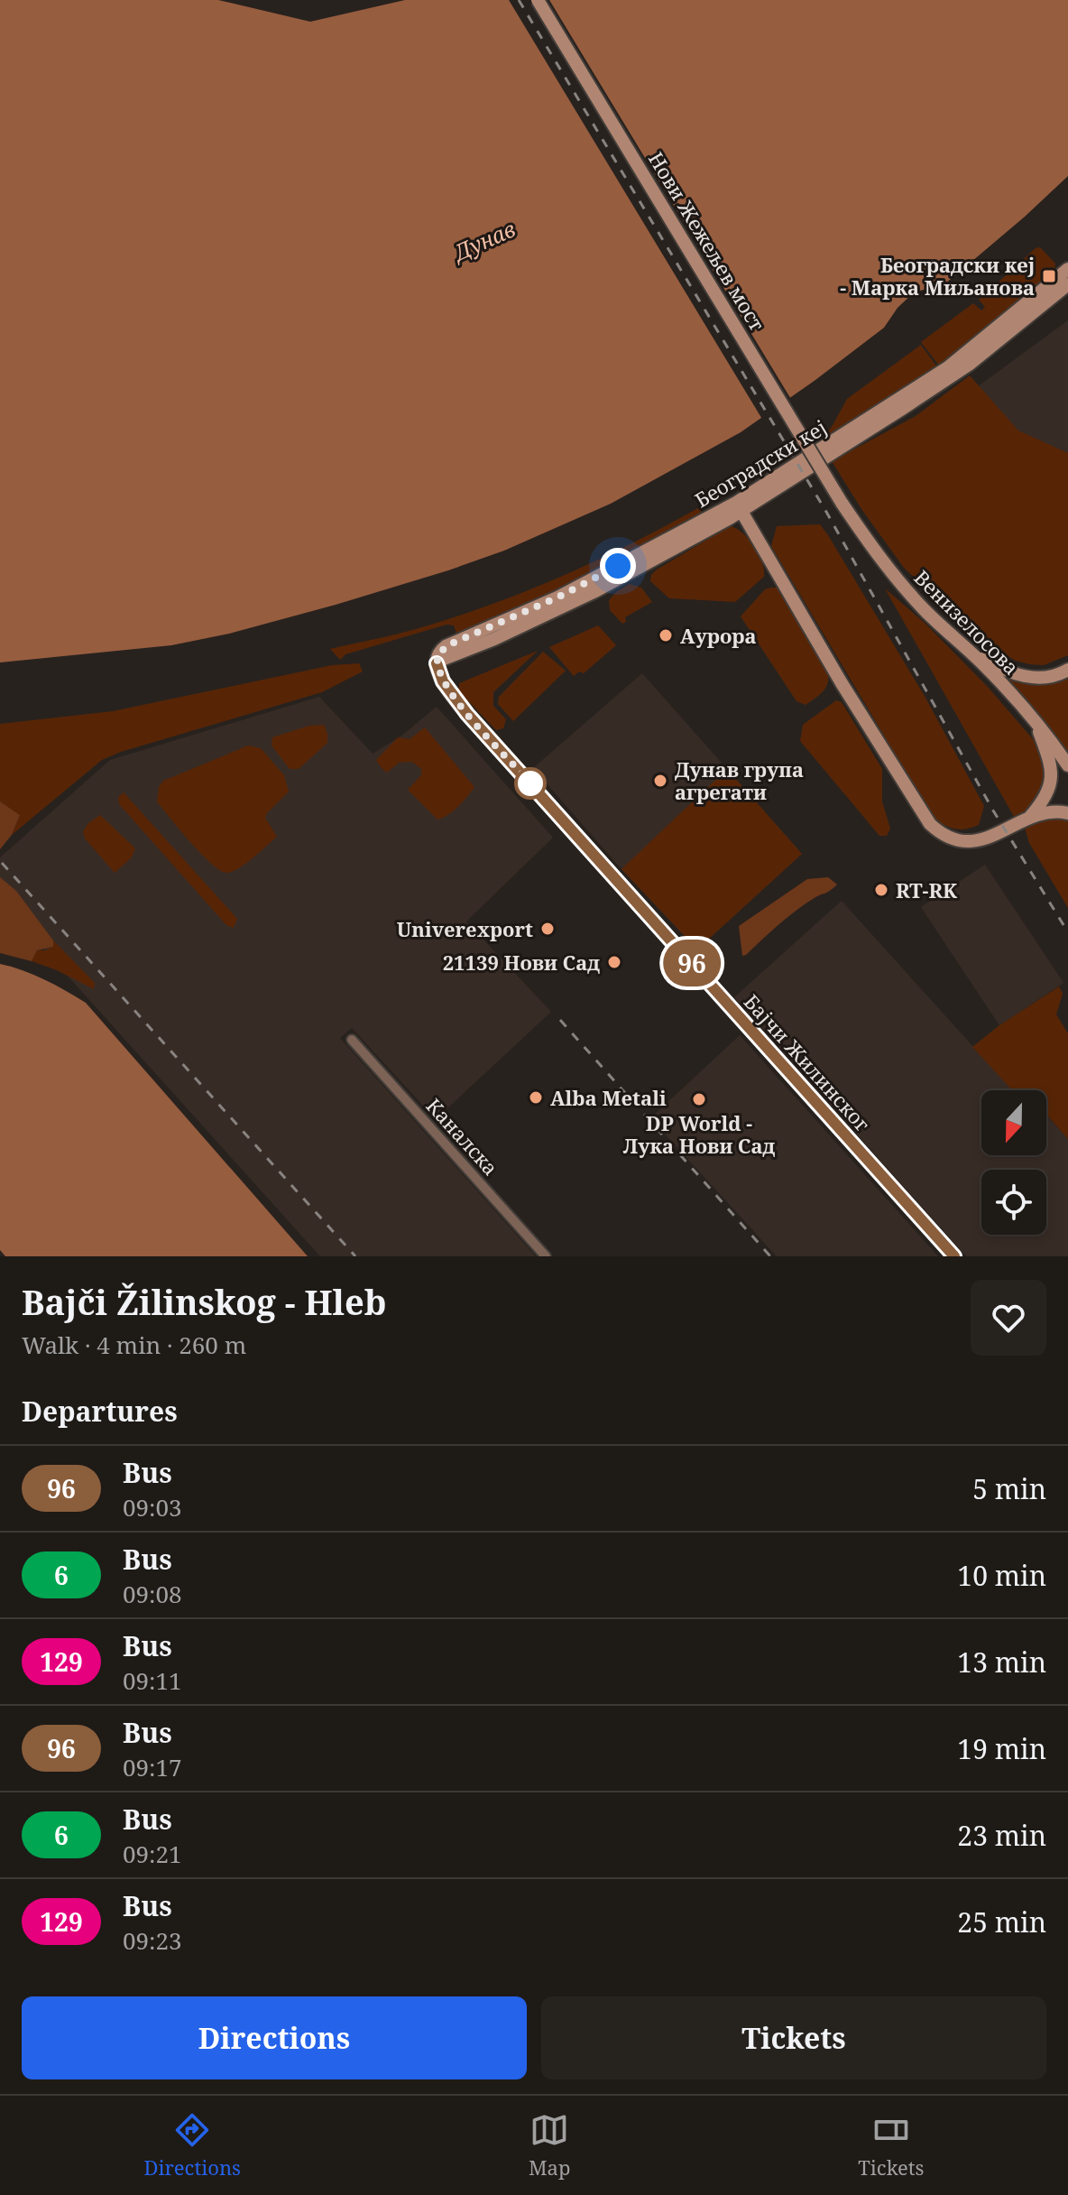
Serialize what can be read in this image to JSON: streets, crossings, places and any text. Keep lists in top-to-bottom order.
{
  "streets": {
    "main road": [
      "Нови Жежељев мост",
      "Београдски кеј",
      "Венизелосова",
      "Бајчи Жилинског"
    ],
    "street": ["Каналска"]
  },
  "crossings": [
    ["Нови Жежељев мост", "Венизелосова"],
    ["Београдски кеј", "Бајчи Жилинског"]
  ],
  "water": ["Дунав"],
  "places": {
    "transit": ["Београдски кеј - Марка Миљанова"],
    "other": [
      "Аурора",
      "Дунав група агрегати",
      "RT-RK",
      "Univerexport",
      "21139 Нови Сад",
      "Alba Metali",
      "DP World - Лука Нови Сад"
    ]
  },
  "lines": ["bus line 96"],
  "north": "bottom",
  "page": {
    "on_map": "96",
    "heading": [
      ["Bajči Žilinskog - Hleb", "Walk · 4 min · 260 m"],
      "Departures"
    ],
    "list": [
      {
        "mark": "96",
        "name": "Bus",
        "note": "09:03",
        "value": "5 min"
      },
      {
        "mark": "6",
        "name": "Bus",
        "note": "09:08",
        "value": "10 min"
      },
      {
        "mark": "129",
        "name": "Bus",
        "note": "09:11",
        "value": "13 min"
      },
      {
        "mark": "96",
        "name": "Bus",
        "note": "09:17",
        "value": "19 min"
      },
      {
        "mark": "6",
        "name": "Bus",
        "note": "09:21",
        "value": "23 min"
      },
      {
        "mark": "129",
        "name": "Bus",
        "note": "09:23",
        "value": "25 min"
      }
    ],
    "buttons": ["Directions", "Tickets"],
    "tabs": ["Directions", "Map", "Tickets"]
  }
}
